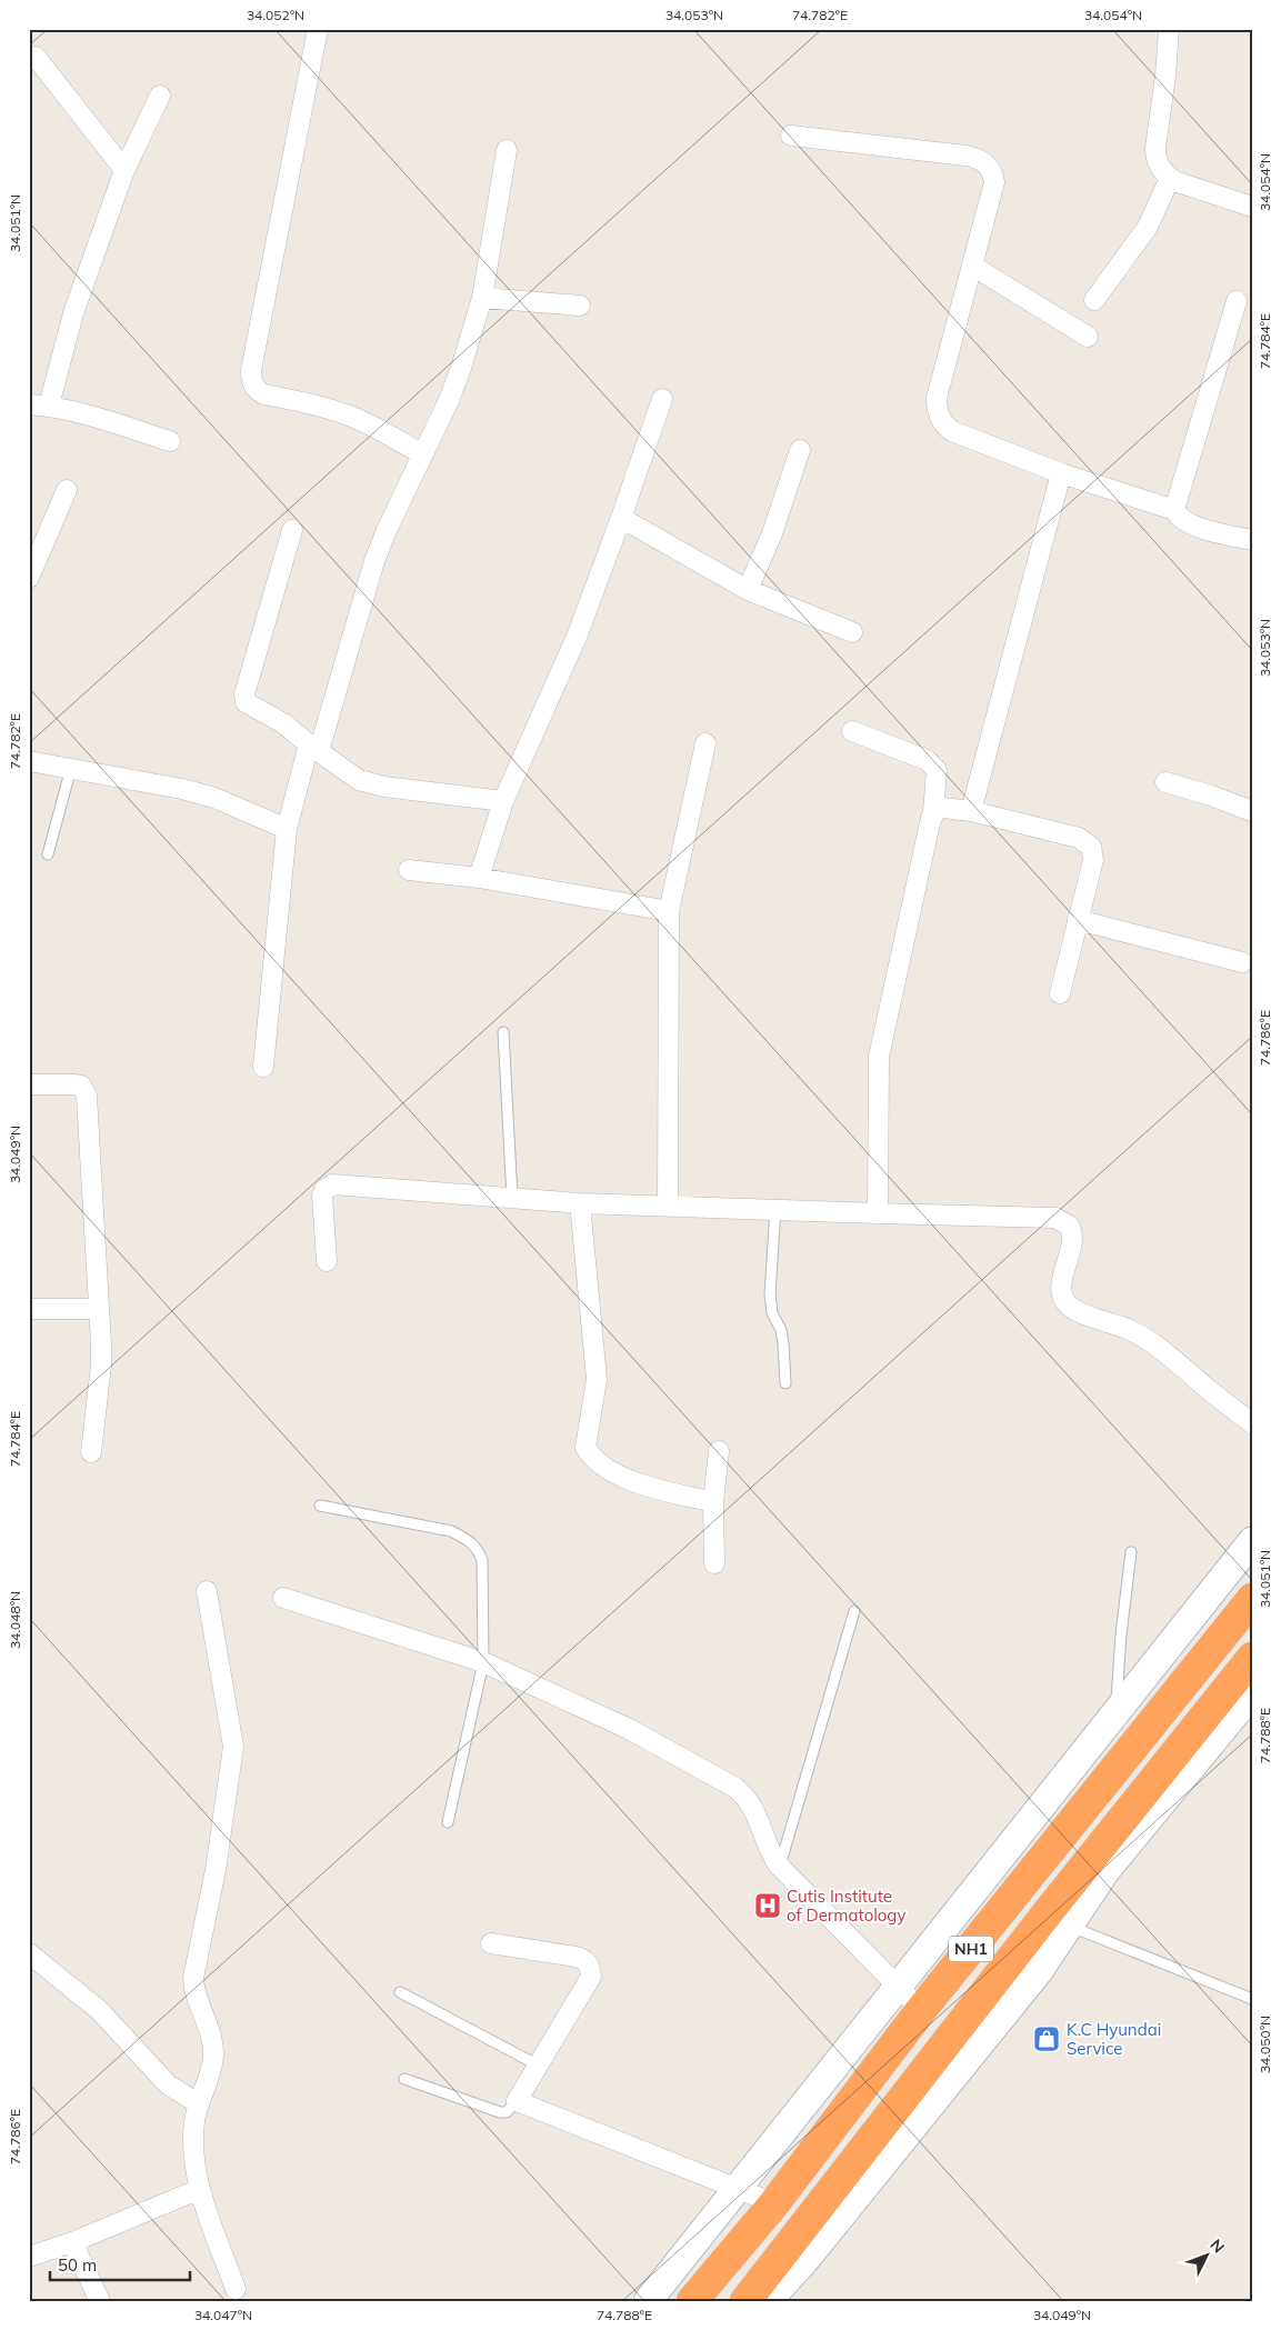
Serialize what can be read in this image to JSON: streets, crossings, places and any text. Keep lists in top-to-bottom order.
{
  "streets": {
    "highway": ["NH1"]
  },
  "places": {
    "hospital": ["Cutis Institute of Dermatology"],
    "shop": ["K.C Hyundai Service"]
  },
  "scale_bar": "50 m",
  "north": "top right",
  "coordinates": [
    "34.052°N",
    "34.053°N",
    "74.782°E",
    "34.054°N",
    "34.051°N",
    "74.784°E",
    "74.786°E",
    "34.049°N",
    "34.048°N",
    "74.788°E",
    "34.050°N",
    "34.047°N"
  ]
}
